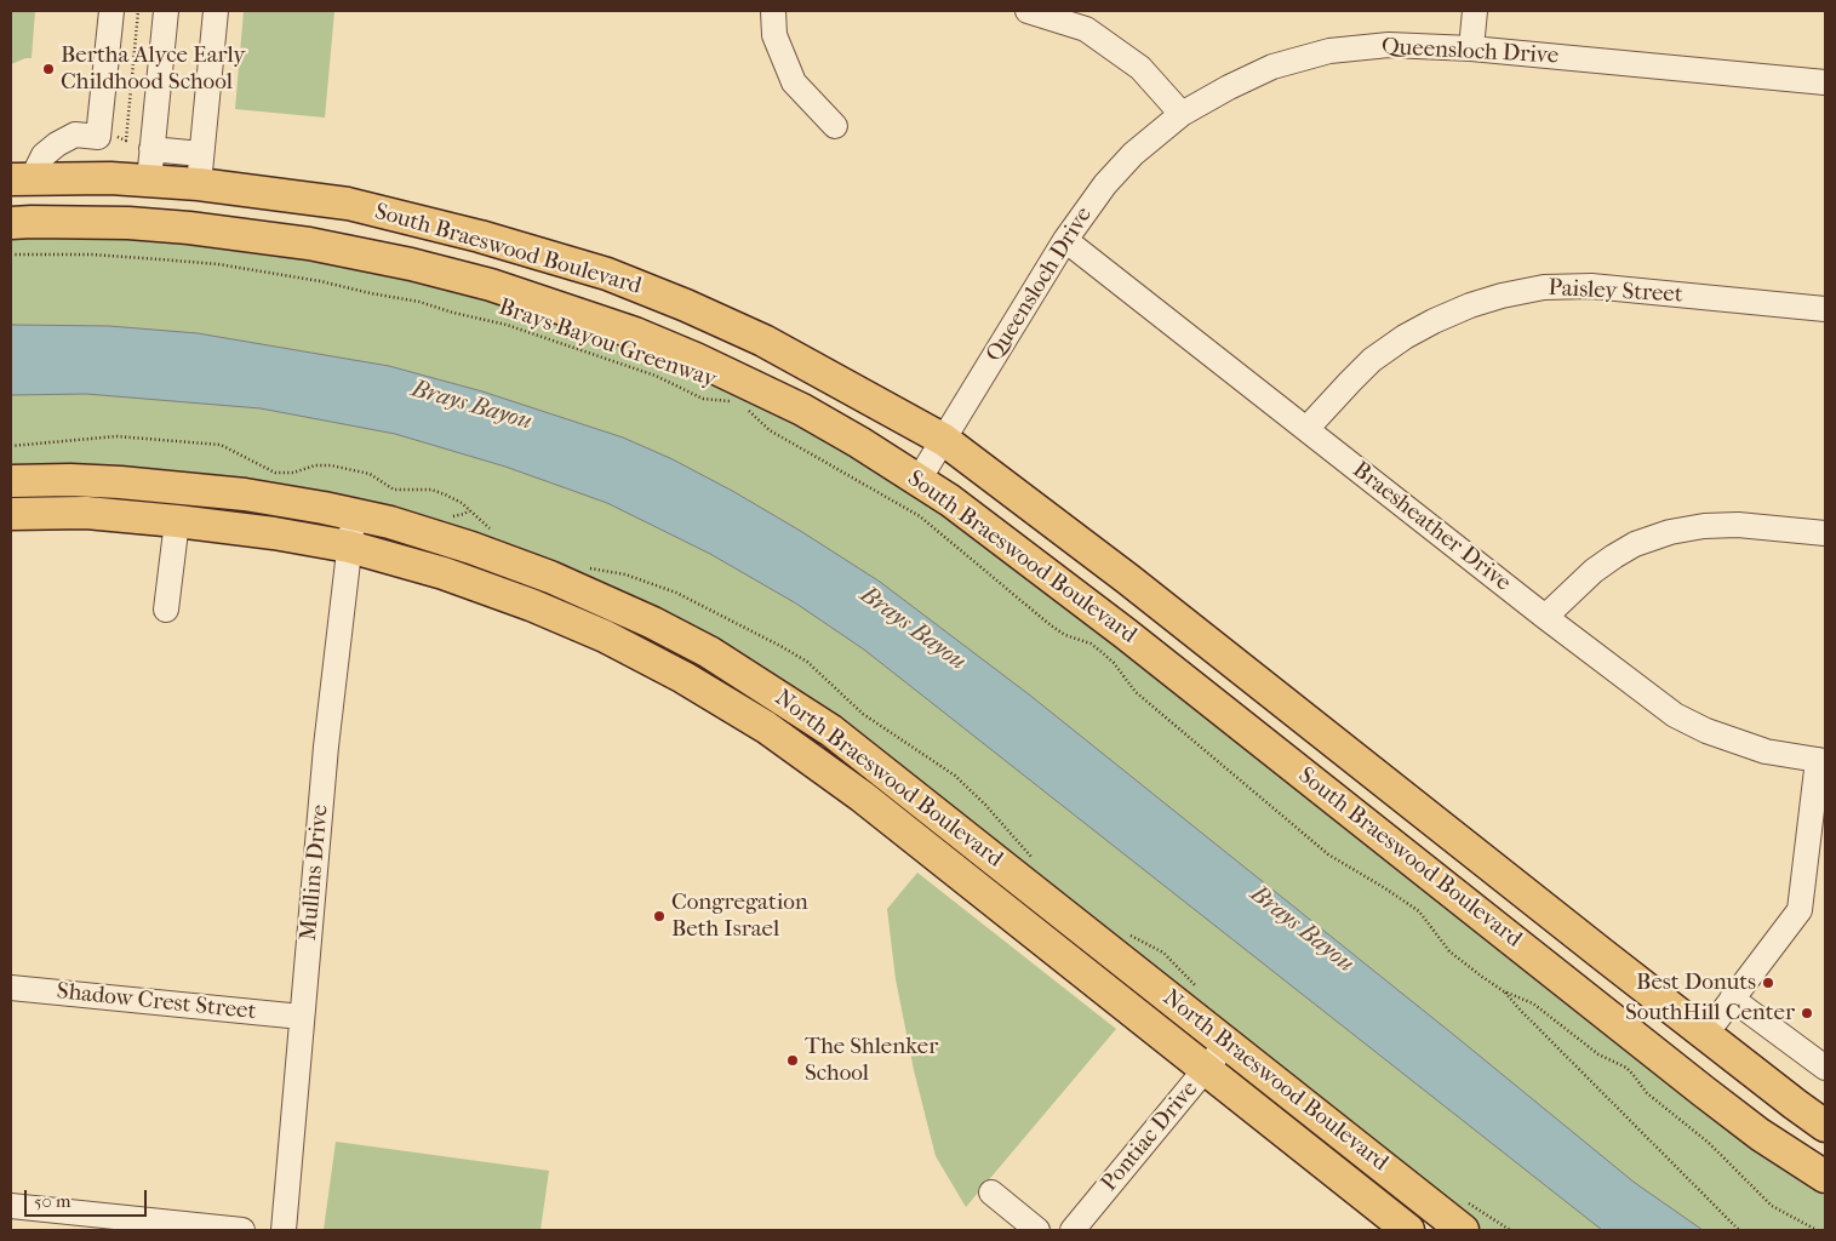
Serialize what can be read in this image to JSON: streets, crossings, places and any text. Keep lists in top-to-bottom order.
{
  "streets": {
    "main road": ["South Braeswood Boulevard", "North Braeswood Boulevard"],
    "street": [
      "Queensloch Drive",
      "Paisley Street",
      "Braesheather Drive",
      "Mullins Drive",
      "Shadow Crest Street",
      "Pontiac Drive"
    ],
    "path": ["Brays Bayou Greenway"]
  },
  "crossings": [
    ["Queensloch Drive", "South Braeswood Boulevard"],
    ["Queensloch Drive", "Braesheather Drive"],
    ["Paisley Street", "Braesheather Drive"],
    ["North Braeswood Boulevard", "Mullins Drive"],
    ["North Braeswood Boulevard", "Pontiac Drive"],
    ["Mullins Drive", "Shadow Crest Street"]
  ],
  "water": ["Brays Bayou"],
  "places": [
    "Bertha Alyce Early Childhood School",
    "Congregation Beth Israel",
    "Best Donuts",
    "SouthHill Center",
    "The Shlenker School"
  ],
  "scale_bar": "50 m"
}
